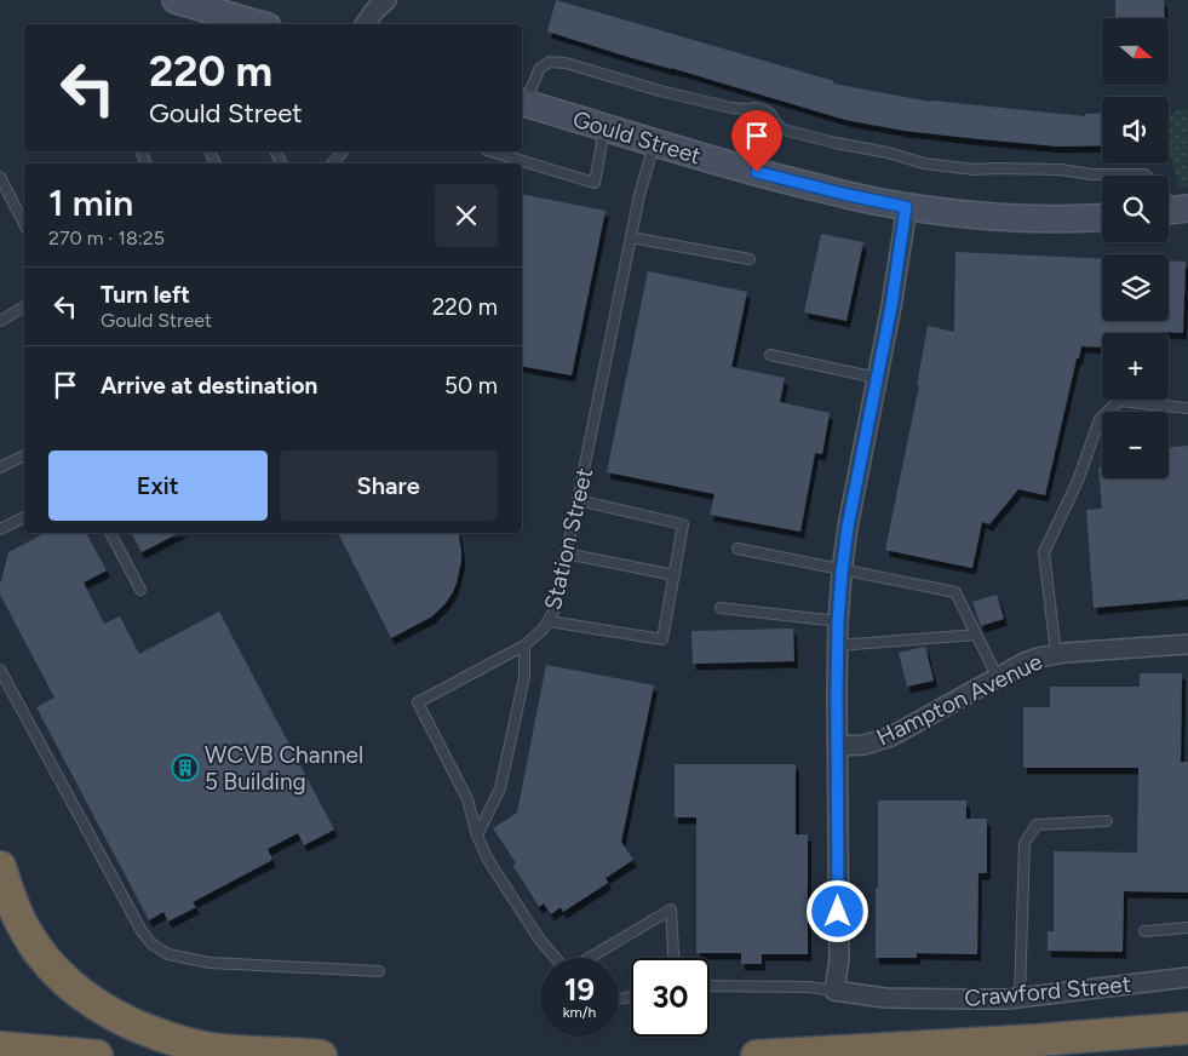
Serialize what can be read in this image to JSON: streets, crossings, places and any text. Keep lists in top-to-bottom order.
{
  "streets": {
    "main road": ["Gould Street"],
    "street": ["Hampton Avenue", "Crawford Street"],
    "lane": ["Station Street"]
  },
  "crossings": [
    ["Gould Street", "Station Street"]
  ],
  "places": {
    "building": ["WCVB Channel 5 Building"]
  },
  "north": "right",
  "page": {
    "map_buttons": ["+", "−"],
    "turn": ["220 m", "Gould Street"],
    "heading": ["1 min", "270 m · 18:25"],
    "list": [
      {
        "name": "Turn left",
        "note": "Gould Street",
        "value": "220 m"
      },
      {
        "name": "Arrive at destination",
        "value": "50 m"
      }
    ],
    "buttons": ["Exit", "Share"],
    "speed": "19 km/h",
    "limit": "30"
  }
}
